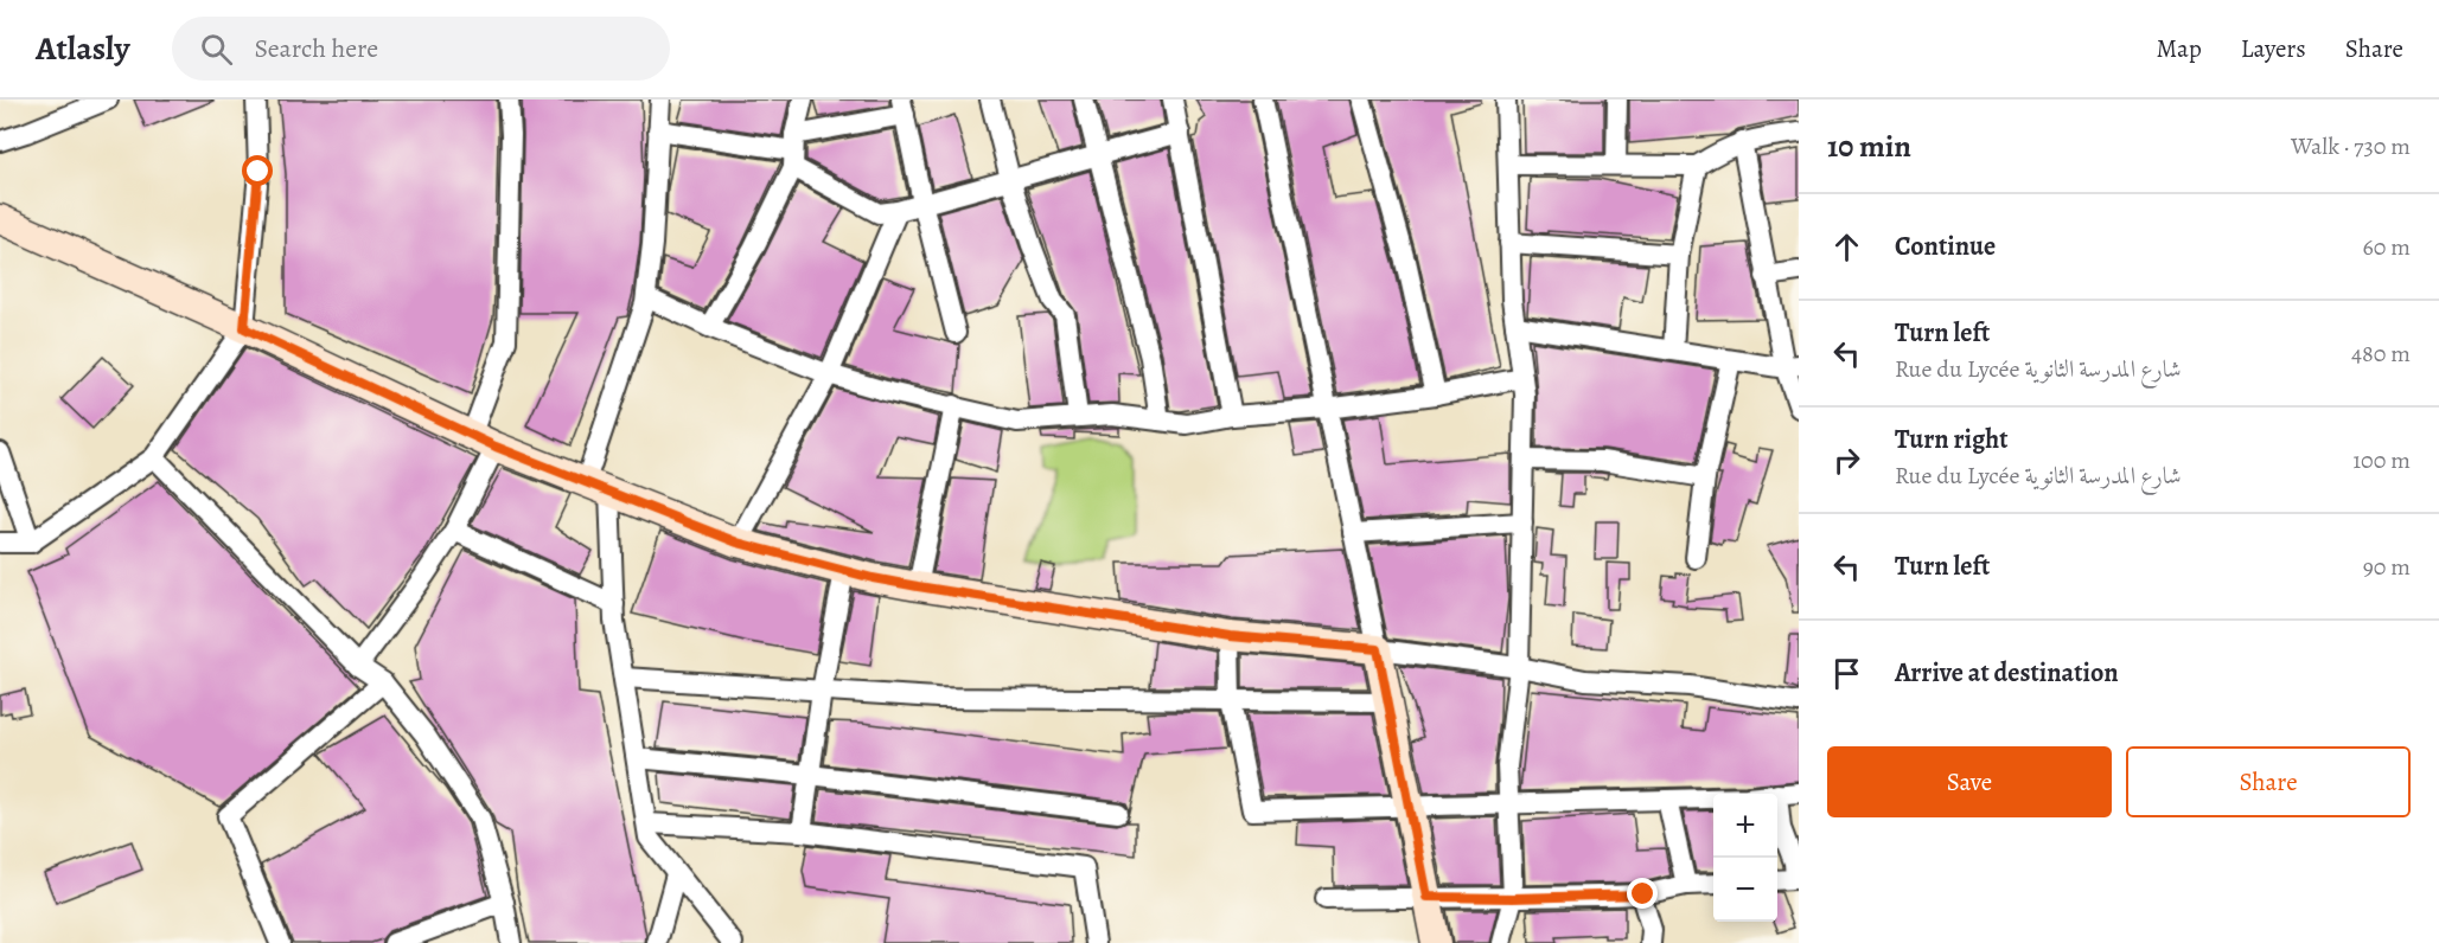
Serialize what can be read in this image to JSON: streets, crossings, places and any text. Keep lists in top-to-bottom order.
{
  "page": {
    "header": "Atlasly",
    "search": "Search here",
    "nav": ["Map", "Layers", "Share"],
    "heading": ["10 min", "Walk · 730 m"],
    "list": [
      ["Continue", "60 m"],
      ["Turn left", "Rue du Lycée شارع المدرسة الثانوية", "480 m"],
      ["Turn right", "Rue du Lycée شارع المدرسة الثانوية", "100 m"],
      ["Turn left", "90 m"],
      "Arrive at destination"
    ],
    "buttons": ["Save", "Share"],
    "map_buttons": ["+", "−"]
  }
}
